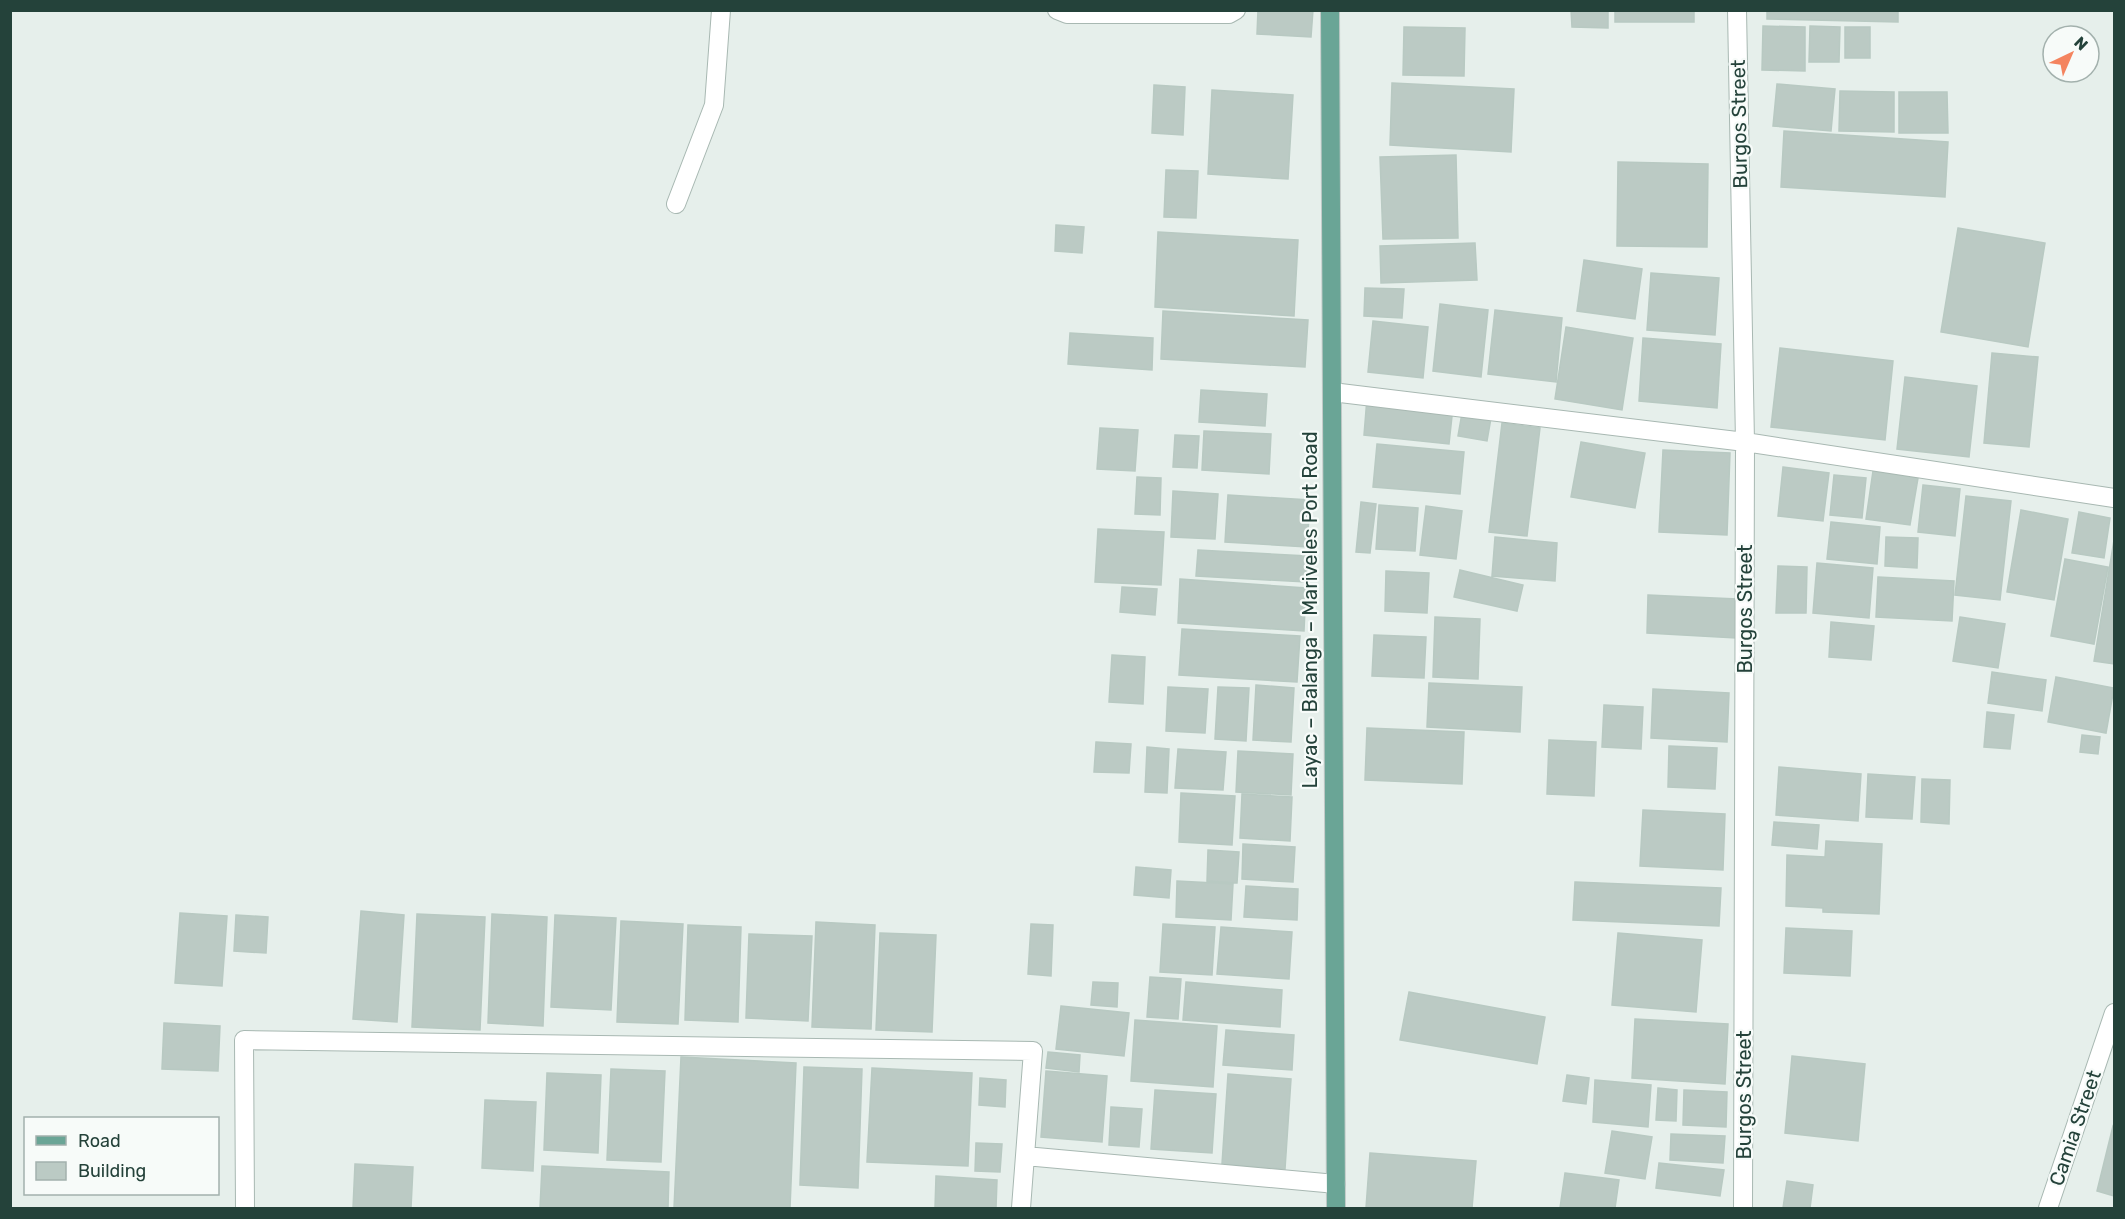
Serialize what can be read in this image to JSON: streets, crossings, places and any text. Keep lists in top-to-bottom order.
{
  "streets": {
    "main road": ["Layac – Balanga – Mariveles Port Road"],
    "street": ["Burgos Street", "Camia Street"]
  },
  "legend": ["Road", "Building"],
  "north": "top right"
}
